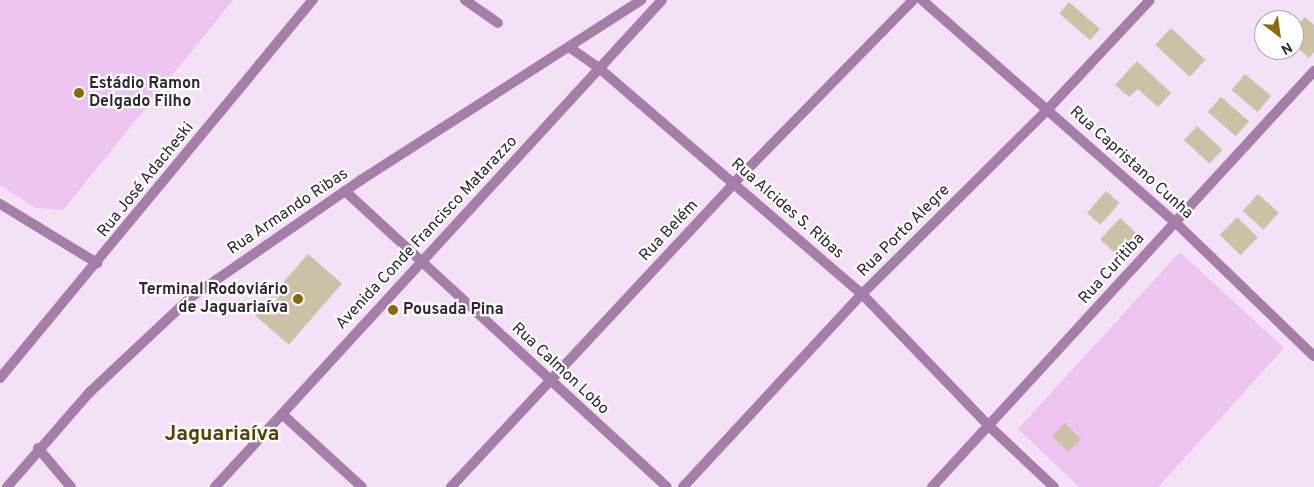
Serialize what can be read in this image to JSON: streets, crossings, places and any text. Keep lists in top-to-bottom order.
{
  "streets": {
    "street": [
      "Rua Capristano Cunha",
      "Rua José Adacheski",
      "Rua Alcides S. Ribas",
      "Rua Armando Ribas",
      "Rua Belém",
      "Rua Porto Alegre",
      "Avenida Conde Francisco Matarazzo",
      "Rua Curitiba",
      "Rua Calmon Lobo"
    ]
  },
  "crossings": [
    ["Rua Capristano Cunha", "Rua Porto Alegre"],
    ["Rua Capristano Cunha", "Rua Curitiba"],
    ["Rua Alcides S. Ribas", "Rua Armando Ribas"],
    ["Rua Alcides S. Ribas", "Rua Belém"],
    ["Rua Alcides S. Ribas", "Rua Porto Alegre"],
    ["Rua Alcides S. Ribas", "Avenida Conde Francisco Matarazzo"],
    ["Rua Alcides S. Ribas", "Rua Curitiba"],
    ["Rua Armando Ribas", "Rua Calmon Lobo"],
    ["Rua Belém", "Rua Calmon Lobo"],
    ["Avenida Conde Francisco Matarazzo", "Rua Calmon Lobo"]
  ],
  "districts": ["Jaguariaíva"],
  "places": ["Estádio Ramon Delgado Filho", "Terminal Rodoviário de Jaguariaíva", "Pousada Pina"],
  "north": "bottom right"
}
